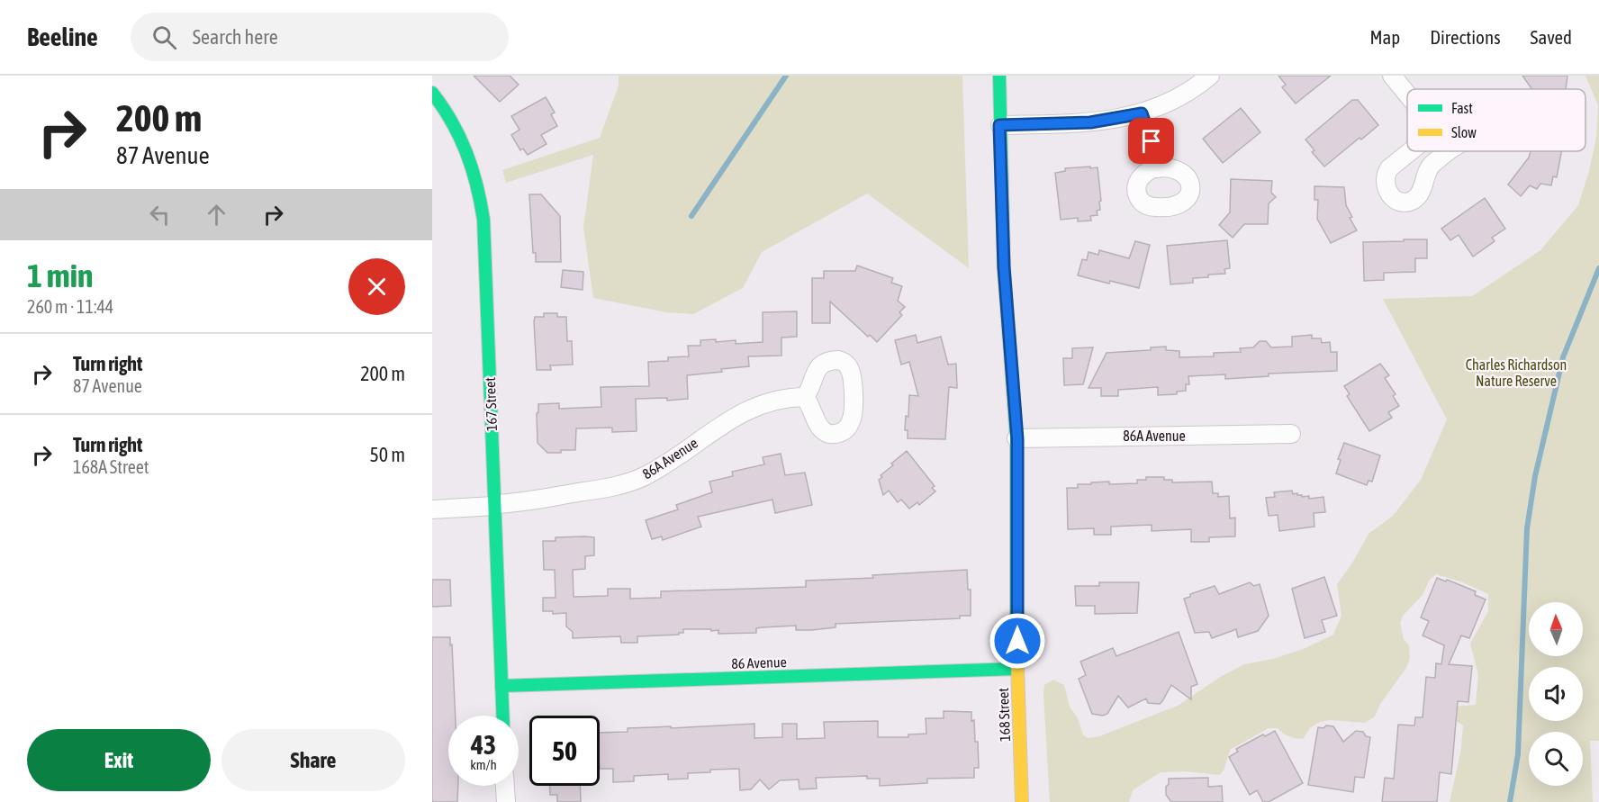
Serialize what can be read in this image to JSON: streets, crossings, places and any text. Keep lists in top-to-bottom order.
{
  "streets": {
    "street": [
      "167 Street",
      "86A Avenue",
      "86 Avenue",
      "168 Street"
    ]
  },
  "crossings": [
    ["167 Street", "86A Avenue"],
    ["167 Street", "86 Avenue"],
    ["86A Avenue", "168 Street"],
    ["86 Avenue", "168 Street"]
  ],
  "parks": ["Charles Richardson Nature Reserve"],
  "legend": ["Fast", "Slow"],
  "north": "top",
  "page": {
    "header": "Beeline",
    "search": "Search here",
    "nav": ["Map", "Directions", "Saved"],
    "turn": ["200 m", "87 Avenue"],
    "heading": ["1 min", "260 m · 11:44"],
    "list": [
      {
        "name": "Turn right",
        "note": "87 Avenue",
        "value": "200 m"
      },
      {
        "name": "Turn right",
        "note": "168A Street",
        "value": "50 m"
      }
    ],
    "speed": "43 km/h",
    "limit": "50",
    "buttons": ["Exit", "Share"]
  }
}
